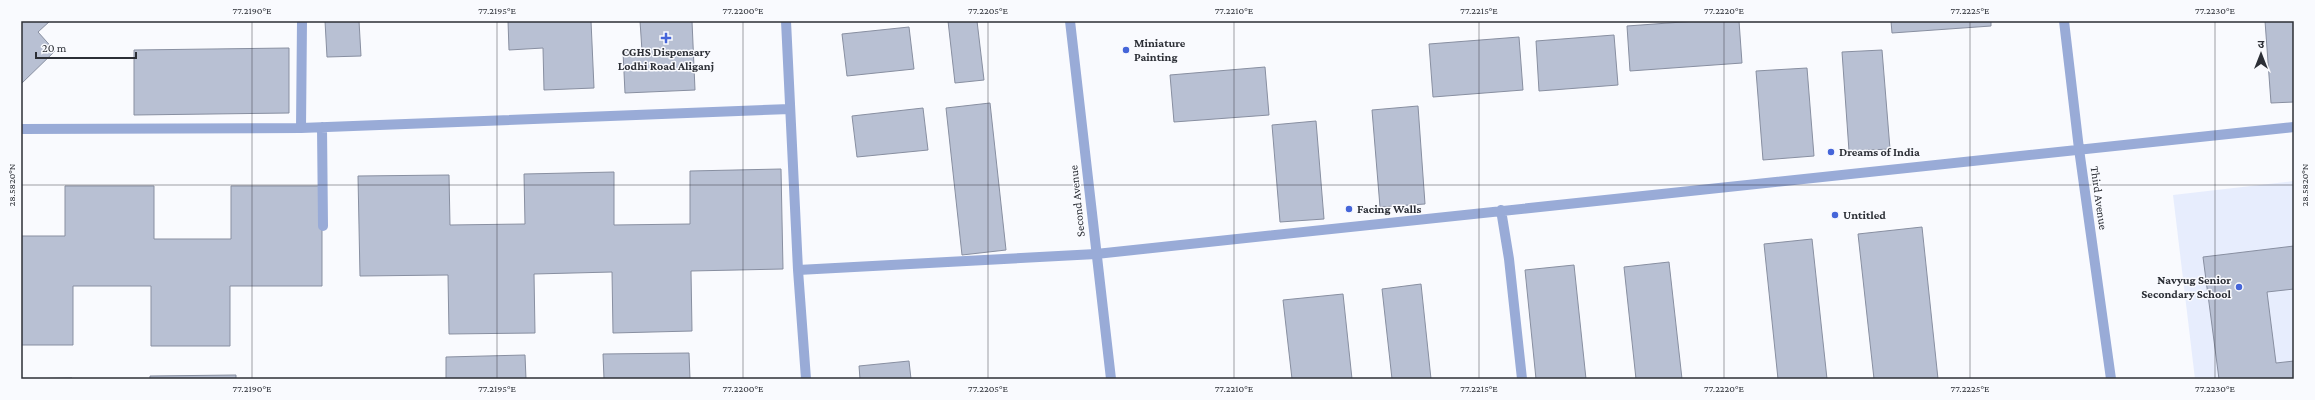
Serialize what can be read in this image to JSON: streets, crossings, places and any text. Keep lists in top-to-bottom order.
{
  "streets": {
    "street": ["Third Avenue", "Second Avenue"]
  },
  "places": {
    "health": ["CGHS Dispensary Lodhi Road Aliganj"],
    "other": [
      "Miniature Painting",
      "Dreams of India",
      "Facing Walls",
      "Untitled",
      "Navyug Senior Secondary School"
    ]
  },
  "scale_bar": "20 m",
  "north": "top",
  "coordinates": [
    "77.2190°E",
    "77.2195°E",
    "77.2200°E",
    "77.2205°E",
    "77.2210°E",
    "77.2215°E",
    "77.2220°E",
    "77.2225°E",
    "77.2230°E",
    "28.5820°N"
  ]
}
